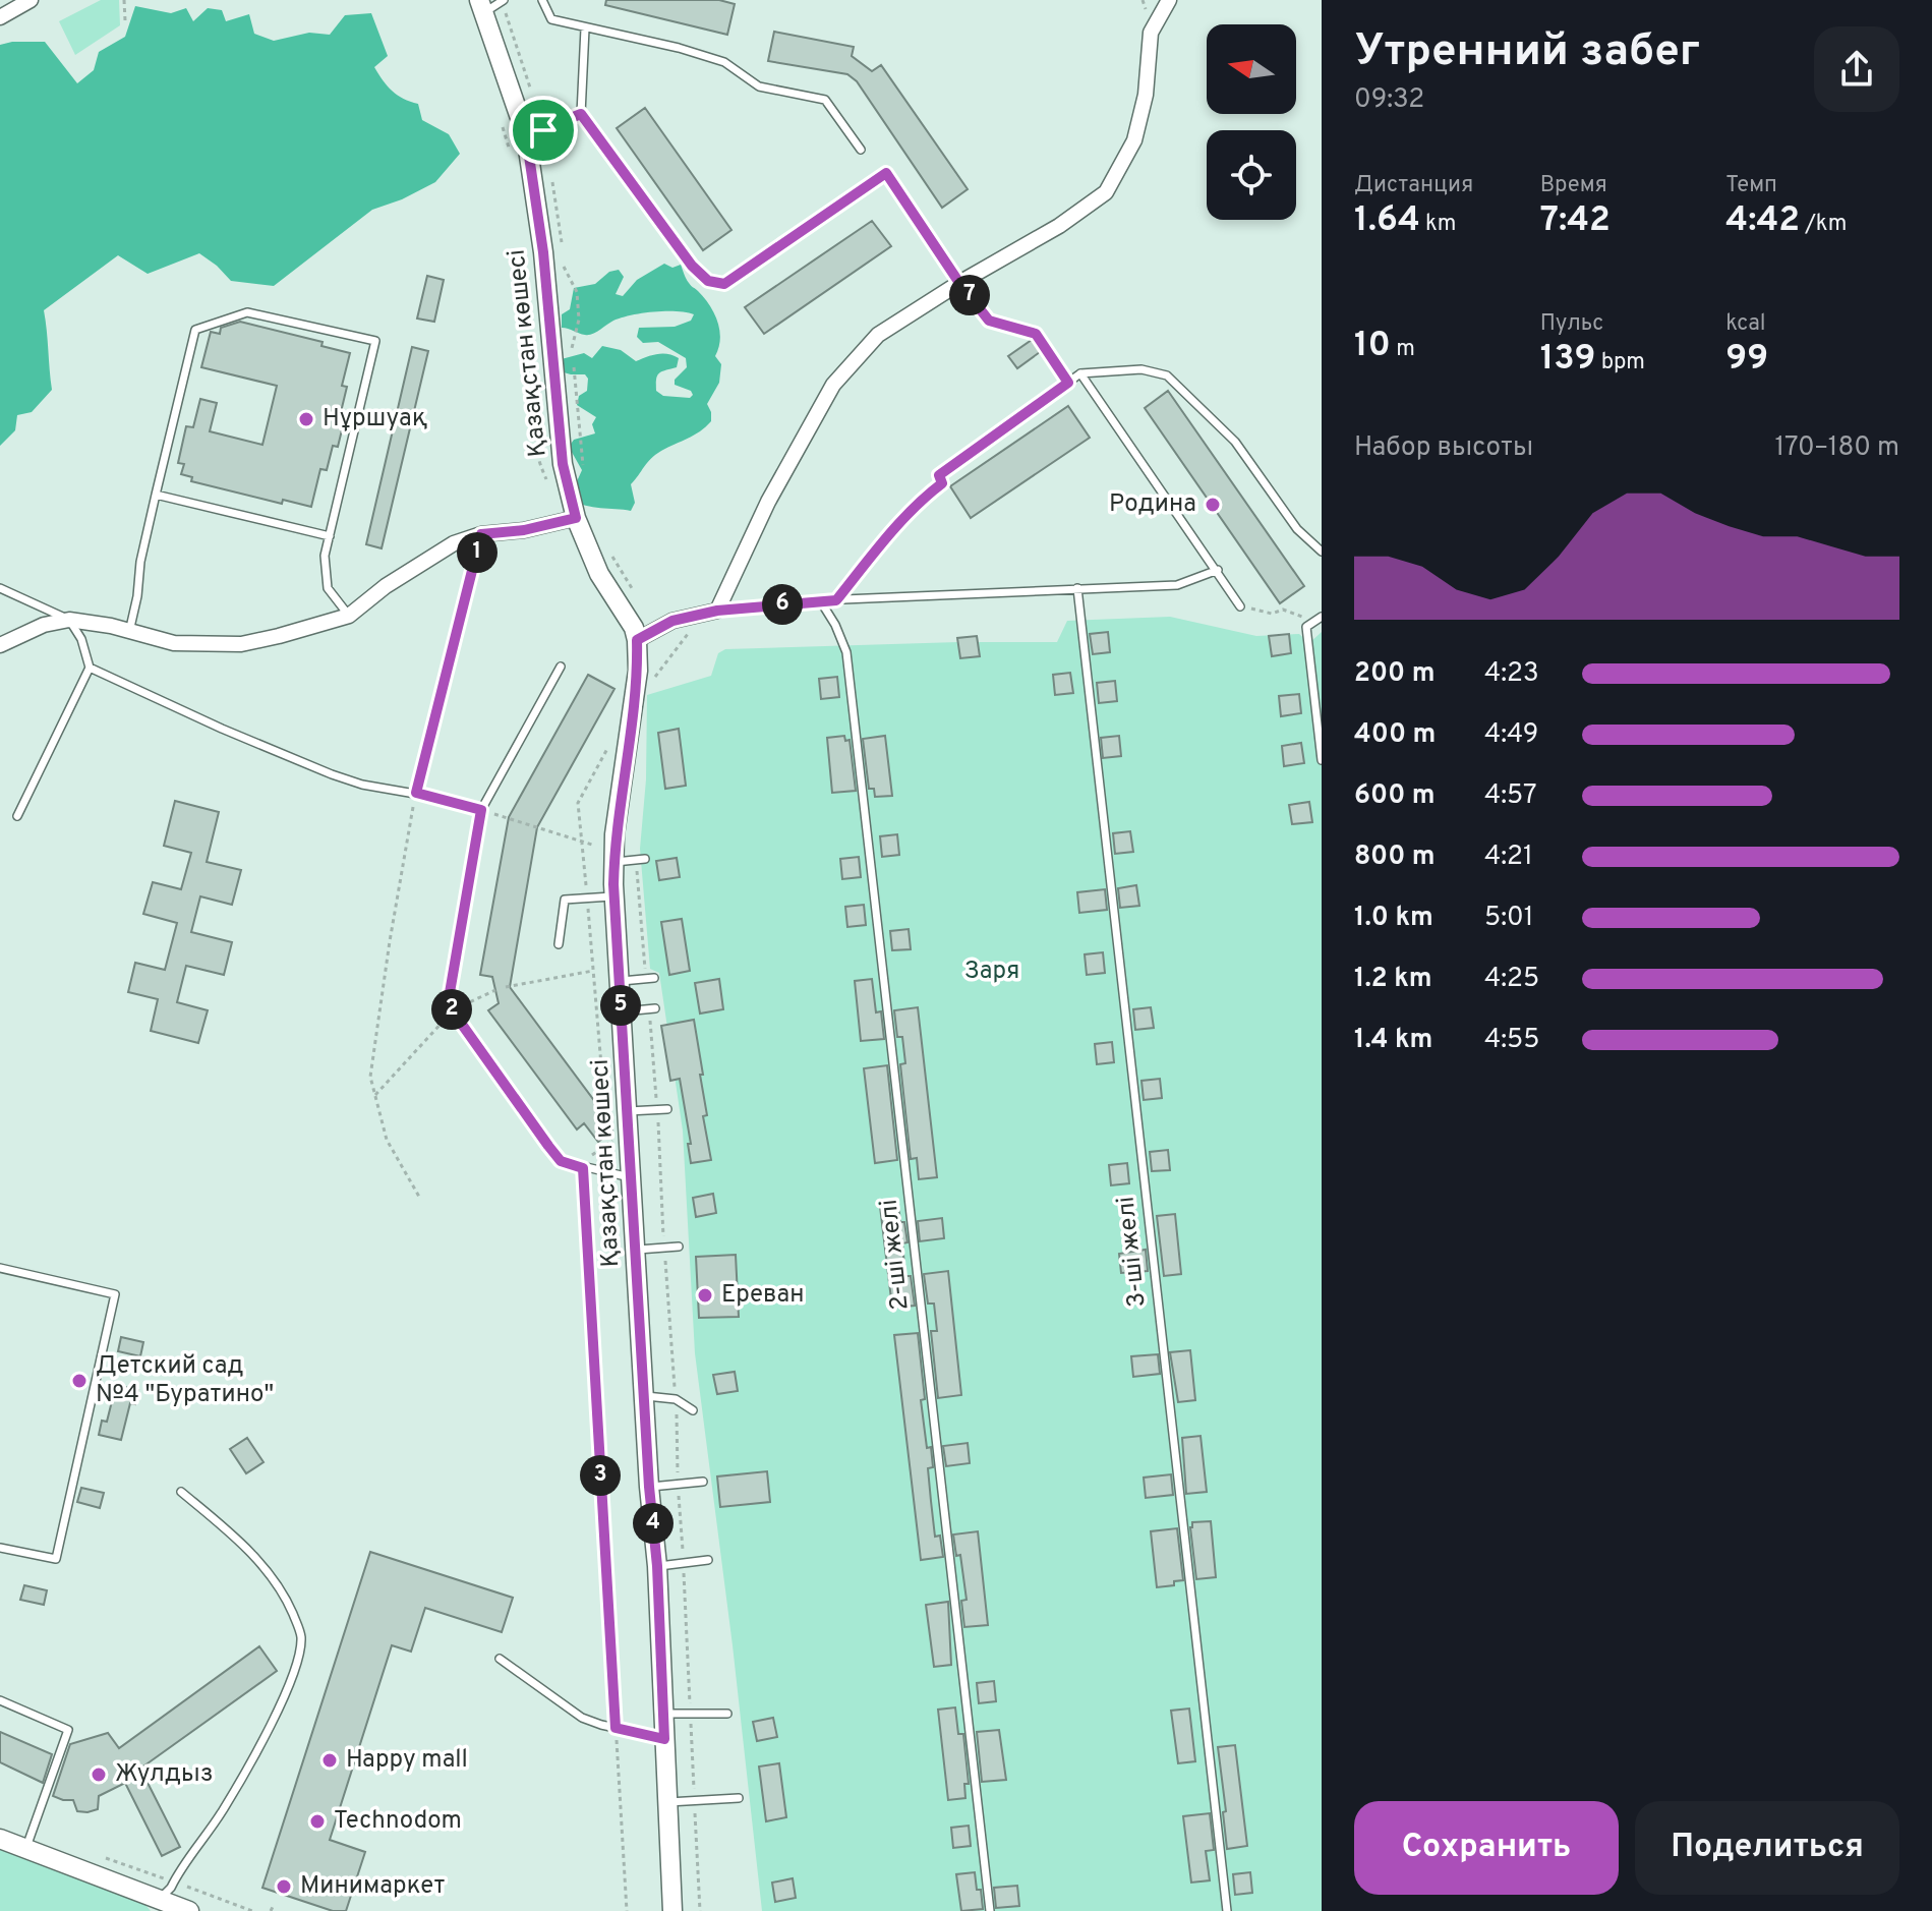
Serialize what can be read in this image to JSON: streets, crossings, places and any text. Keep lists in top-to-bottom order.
{
  "streets": {
    "street": ["Қазақстан көшесі"],
    "lane": ["3-ші желі", "2-ші желі"]
  },
  "parks": ["Заря"],
  "places": [
    "Нұршуақ",
    "Родина",
    "Ереван",
    "Детский сад №4 \"Буратино\"",
    "Happy mall",
    "Жулдыз",
    "Technodom",
    "Минимаркет"
  ],
  "north": "left",
  "page": {
    "heading": ["Утренний забег", "09:32"],
    "stats": [
      ["Дистанция", "1.64 km"],
      ["Время", "7:42"],
      ["Темп", "4:42 /km"],
      ["10 m"],
      ["Пульс", "139 bpm"],
      ["kcal", "99"]
    ],
    "pins": [
      "7",
      "1",
      "6",
      "5",
      "2",
      "3",
      "4"
    ],
    "chart": ["Набор высоты", "170–180 m"],
    "list": [
      {
        "name": "200 m",
        "note": "4:23"
      },
      {
        "name": "400 m",
        "note": "4:49"
      },
      {
        "name": "600 m",
        "note": "4:57"
      },
      {
        "name": "800 m",
        "note": "4:21"
      },
      {
        "name": "1.0 km",
        "note": "5:01"
      },
      {
        "name": "1.2 km",
        "note": "4:25"
      },
      {
        "name": "1.4 km",
        "note": "4:55"
      }
    ],
    "buttons": ["Сохранить", "Поделиться"]
  }
}
